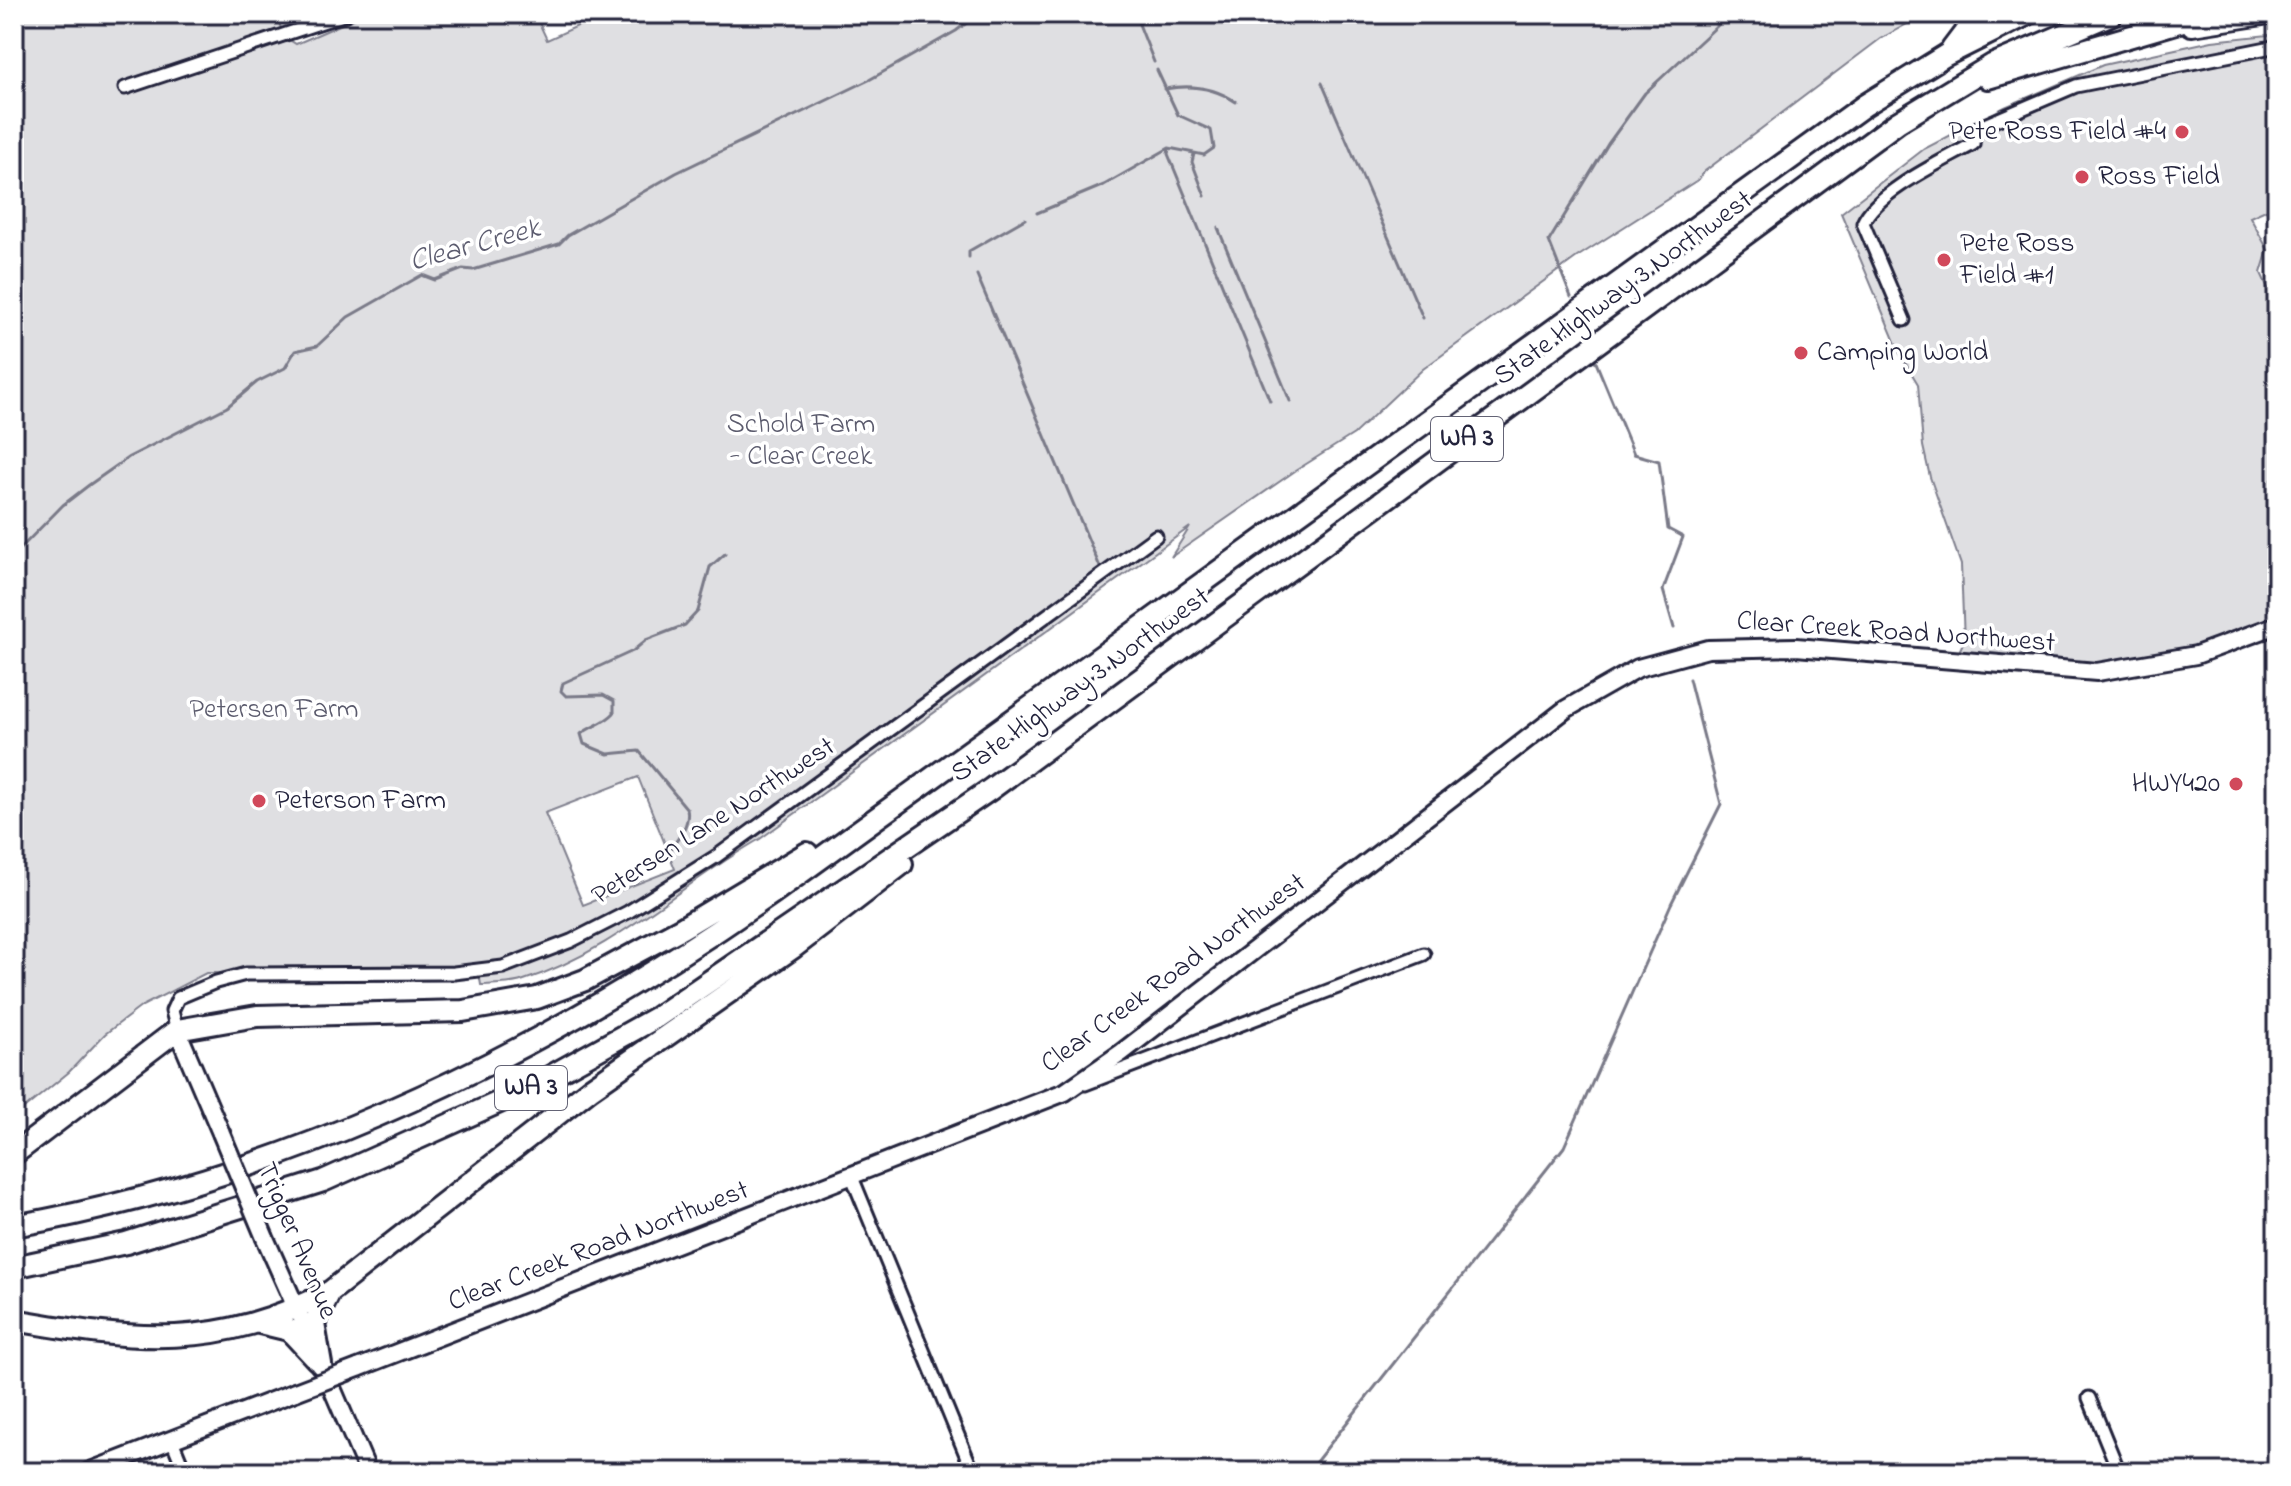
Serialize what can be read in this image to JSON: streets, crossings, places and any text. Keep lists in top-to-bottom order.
{
  "streets": {
    "highway": ["State Highway 3 Northwest", "WA 3"],
    "main road": ["Clear Creek Road Northwest", "Trigger Avenue"],
    "street": ["Petersen Lane Northwest"]
  },
  "crossings": [
    ["Petersen Lane Northwest", "Trigger Avenue"]
  ],
  "water": ["Clear Creek"],
  "parks": ["Schold Farm - Clear Creek", "Petersen Farm"],
  "places": [
    "Pete Ross Field #4",
    "Ross Field",
    "Pete Ross Field #1",
    "Camping World",
    "HWY420",
    "Peterson Farm"
  ]
}
